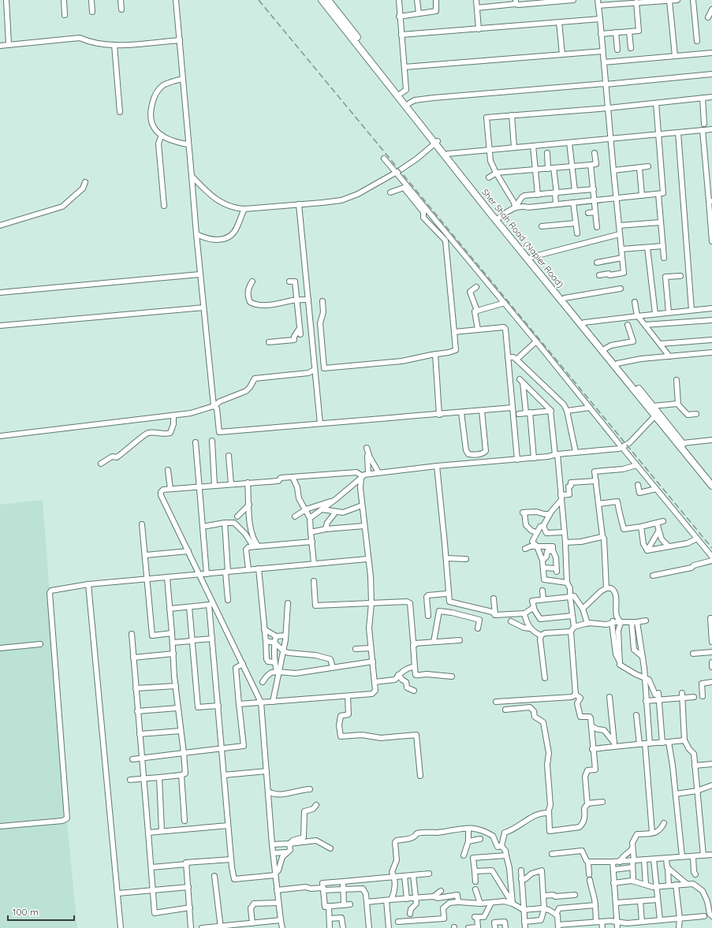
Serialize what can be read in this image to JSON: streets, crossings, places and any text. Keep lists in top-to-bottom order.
{
  "streets": {
    "main road": ["Sher Shah Road (Napier Road)"]
  },
  "scale_bar": "100 m"
}
